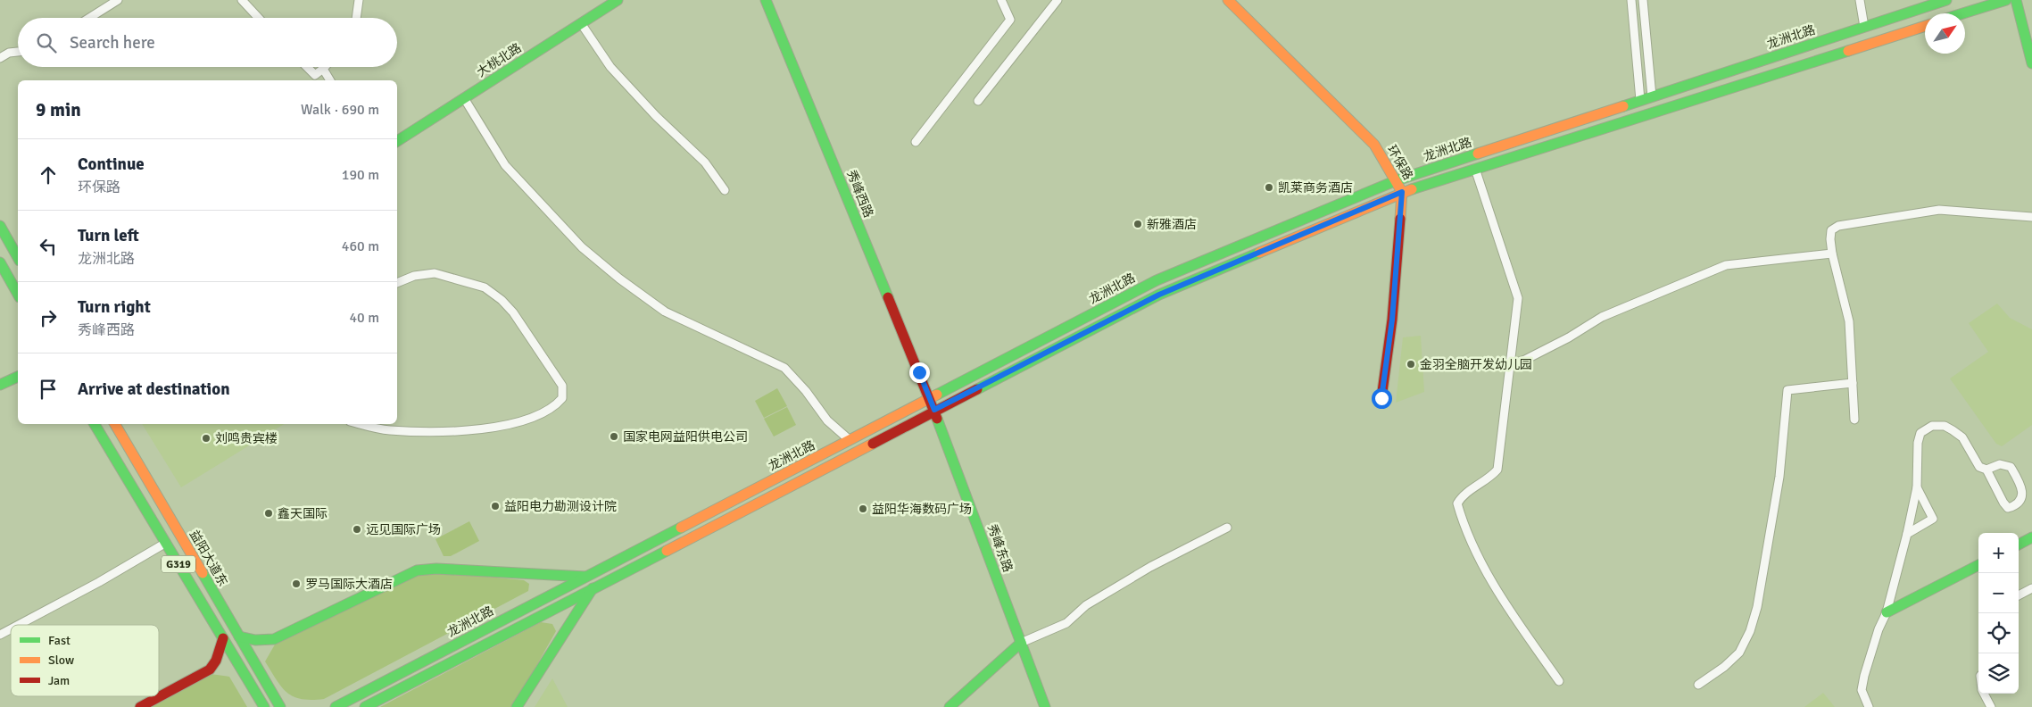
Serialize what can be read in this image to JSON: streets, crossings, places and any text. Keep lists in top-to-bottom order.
{
  "streets": {
    "main road": [
      "龙洲北路",
      "大桃北路",
      "环保路",
      "秀峰西路",
      "秀峰东路",
      "益阳大道东",
      "G319"
    ]
  },
  "crossings": [
    ["龙洲北路", "环保路"],
    ["龙洲北路", "秀峰西路"],
    ["龙洲北路", "秀峰东路"],
    ["秀峰西路", "秀峰东路"]
  ],
  "places": [
    "凯莱商务酒店",
    "新雅酒店",
    "金羽全脑开发幼儿园",
    "国家电网益阳供电公司",
    "刘鸣贵宾楼",
    "益阳电力勘测设计院",
    "益阳华海数码广场",
    "鑫天国际",
    "远见国际广场",
    "罗马国际大酒店"
  ],
  "legend": ["Fast", "Slow", "Jam"],
  "north": "top right",
  "page": {
    "search": "Search here",
    "heading": ["9 min", "Walk · 690 m"],
    "list": [
      ["Continue", "环保路", "190 m"],
      ["Turn left", "龙洲北路", "460 m"],
      ["Turn right", "秀峰西路", "40 m"],
      "Arrive at destination"
    ],
    "map_buttons": ["+", "−"]
  }
}
